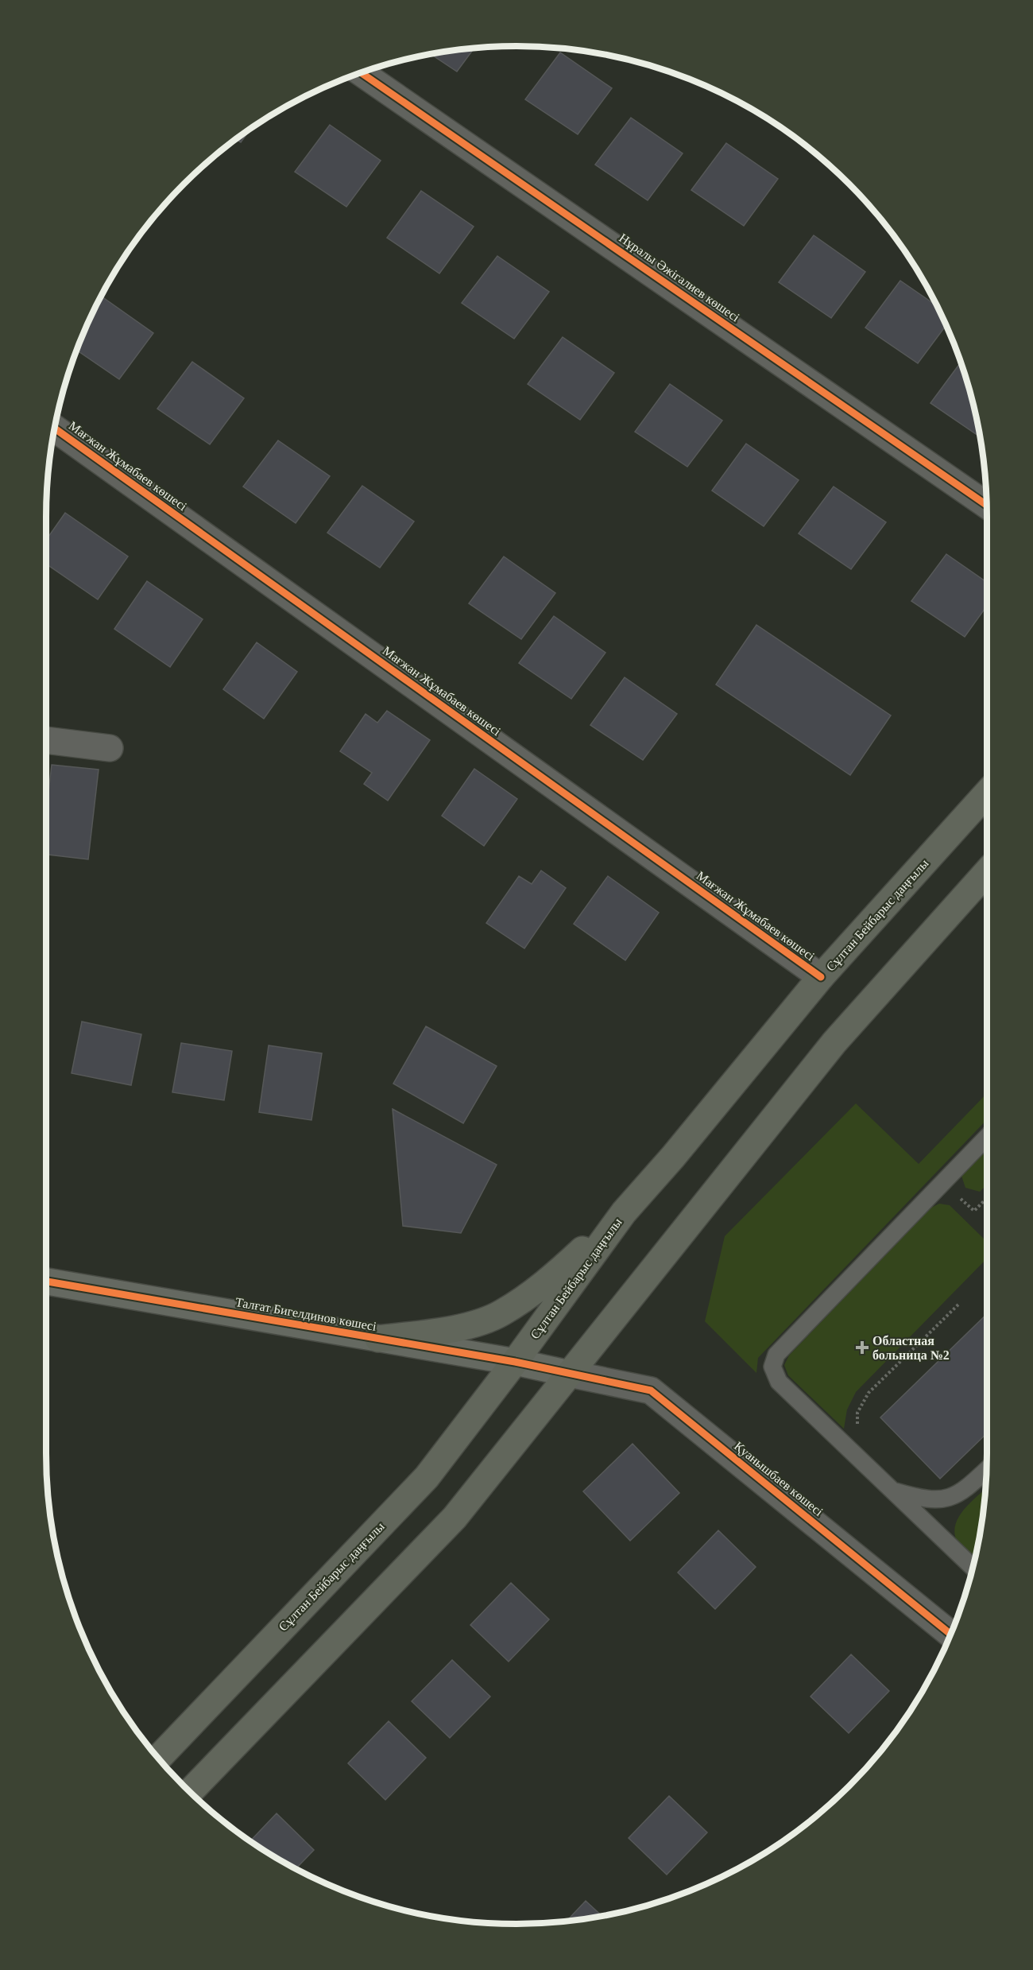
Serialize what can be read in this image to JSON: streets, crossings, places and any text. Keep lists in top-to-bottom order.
{
  "streets": {
    "main road": ["Сұлтан Бейбарыс даңғылы"],
    "street": [
      "Нұралы Әжiгалиев көшесi",
      "Мағжан Жұмабаев көшесі",
      "Талғат Бигелдинов көшесі",
      "Қуанышбаев көшесі"
    ]
  },
  "crossings": [
    ["Мағжан Жұмабаев көшесі", "Сұлтан Бейбарыс даңғылы"],
    ["Сұлтан Бейбарыс даңғылы", "Талғат Бигелдинов көшесі"],
    ["Талғат Бигелдинов көшесі", "Қуанышбаев көшесі"]
  ],
  "places": {
    "health": ["Областная больница №2"]
  }
}
